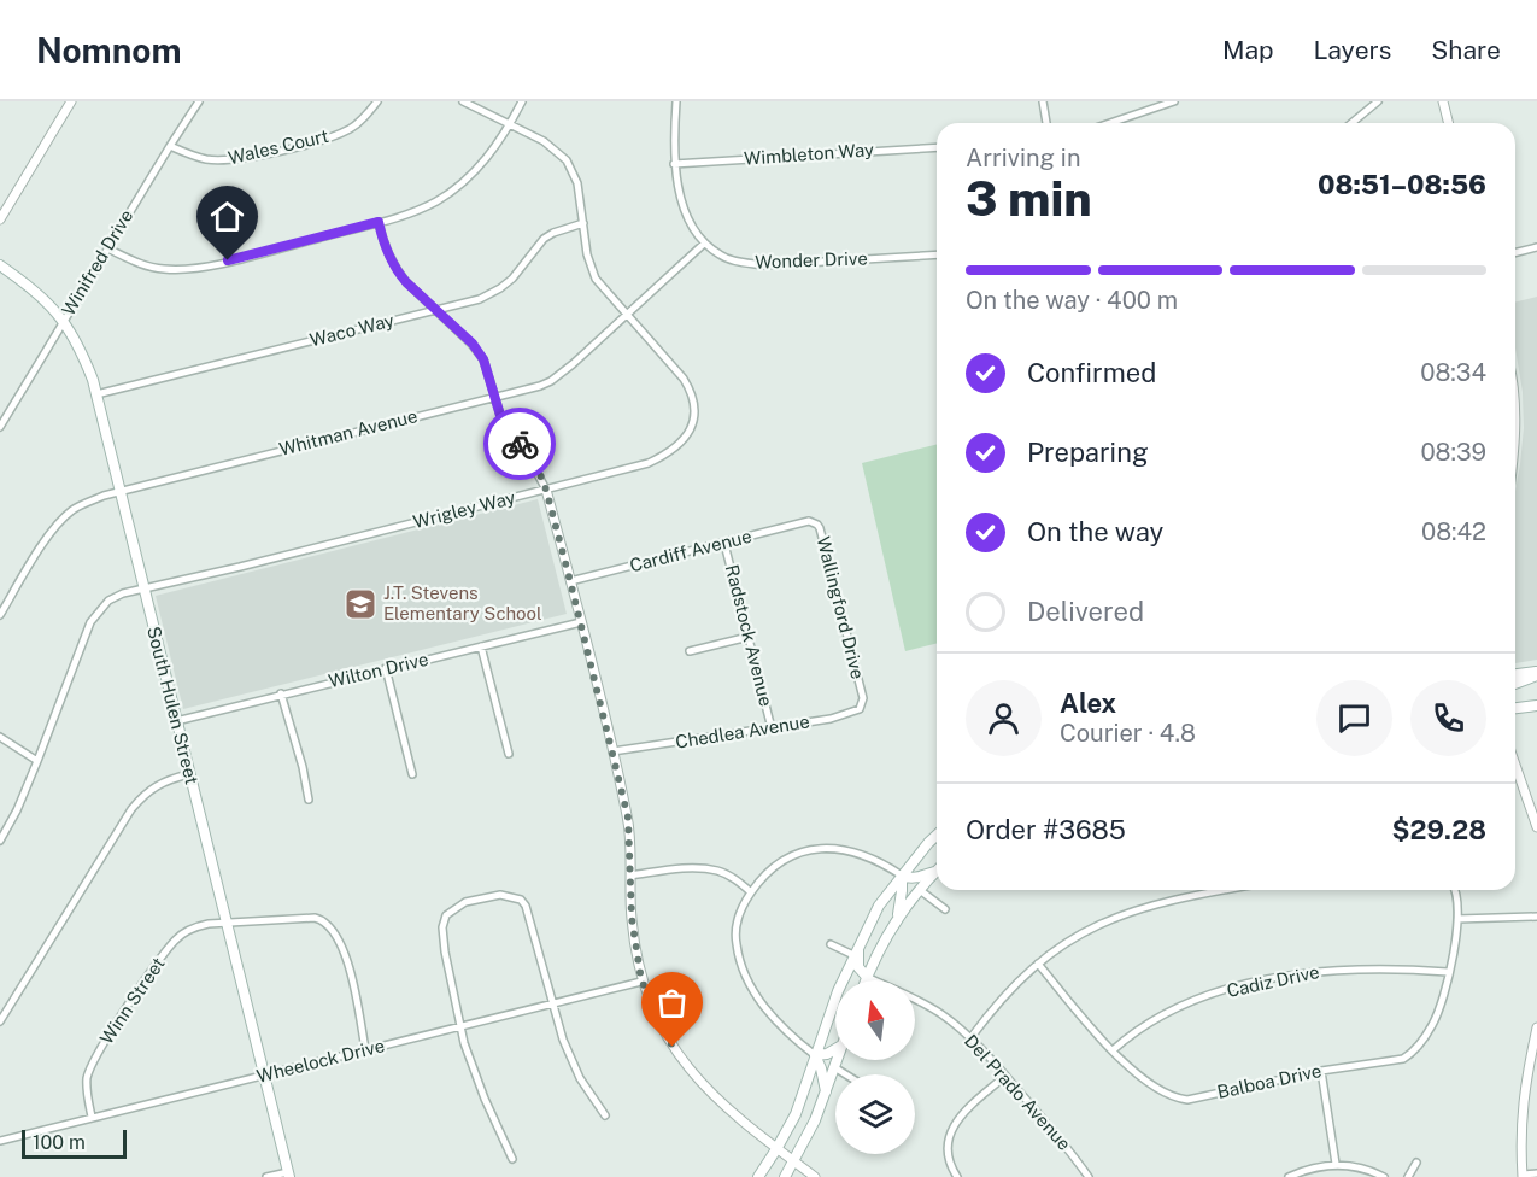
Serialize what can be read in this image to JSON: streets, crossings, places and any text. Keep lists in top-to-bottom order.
{
  "streets": {
    "main road": ["South Hulen Street"],
    "street": [
      "Wales Court",
      "Wimbleton Way",
      "Wonder Drive",
      "Winifred Drive",
      "Waco Way",
      "Whitman Avenue",
      "Wrigley Way",
      "Cardiff Avenue",
      "Wallingford Drive",
      "Radstock Avenue",
      "Wilton Drive",
      "Chedlea Avenue",
      "Cadiz Drive",
      "Winn Street",
      "Wheelock Drive",
      "Balboa Drive",
      "Del Prado Avenue"
    ]
  },
  "crossings": [
    ["Wales Court", "Winifred Drive"],
    ["Wonder Drive", "Whitman Avenue"],
    ["Winifred Drive", "South Hulen Street"],
    ["Waco Way", "Wrigley Way"],
    ["Waco Way", "South Hulen Street"],
    ["Whitman Avenue", "Wrigley Way"],
    ["Whitman Avenue", "South Hulen Street"],
    ["Wrigley Way", "South Hulen Street"],
    ["Cardiff Avenue", "Wallingford Drive"],
    ["Cardiff Avenue", "Radstock Avenue"],
    ["Wallingford Drive", "Chedlea Avenue"],
    ["Radstock Avenue", "Chedlea Avenue"],
    ["Wilton Drive", "South Hulen Street"],
    ["South Hulen Street", "Winn Street"],
    ["South Hulen Street", "Wheelock Drive"],
    ["Cadiz Drive", "Balboa Drive"],
    ["Winn Street", "Wheelock Drive"]
  ],
  "places": {
    "school or university": ["J.T. Stevens Elementary School"]
  },
  "scale_bar": "100 m",
  "north": "top",
  "page": {
    "header": "Nomnom",
    "nav": ["Map", "Layers", "Share"],
    "heading": ["3 min", "Arriving in", "08:51–08:56"],
    "panel": [
      "Alex",
      "Courier · 4.8",
      "Order #3685",
      "$29.28"
    ],
    "bar": "On the way · 400 m",
    "list": [
      ["Confirmed", "08:34"],
      ["Preparing", "08:39"],
      ["On the way", "08:42"],
      "Delivered"
    ],
    "scale": "100 m"
  }
}
